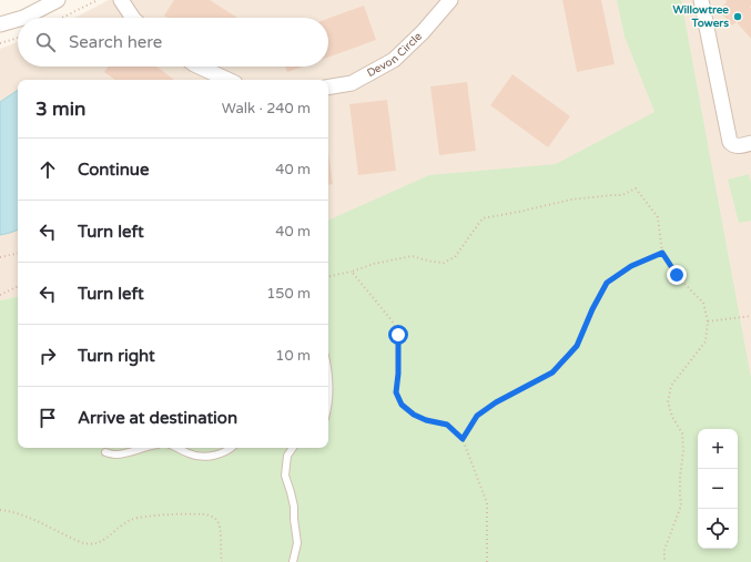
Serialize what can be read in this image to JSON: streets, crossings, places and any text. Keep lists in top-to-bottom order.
{
  "streets": {
    "street": ["Devon Circle"]
  },
  "places": ["Willowtree Towers"],
  "page": {
    "search": "Search here",
    "heading": ["3 min", "Walk · 240 m"],
    "list": [
      ["Continue", "40 m"],
      ["Turn left", "40 m"],
      ["Turn left", "150 m"],
      ["Turn right", "10 m"],
      "Arrive at destination"
    ],
    "map_buttons": ["+", "−"]
  }
}
